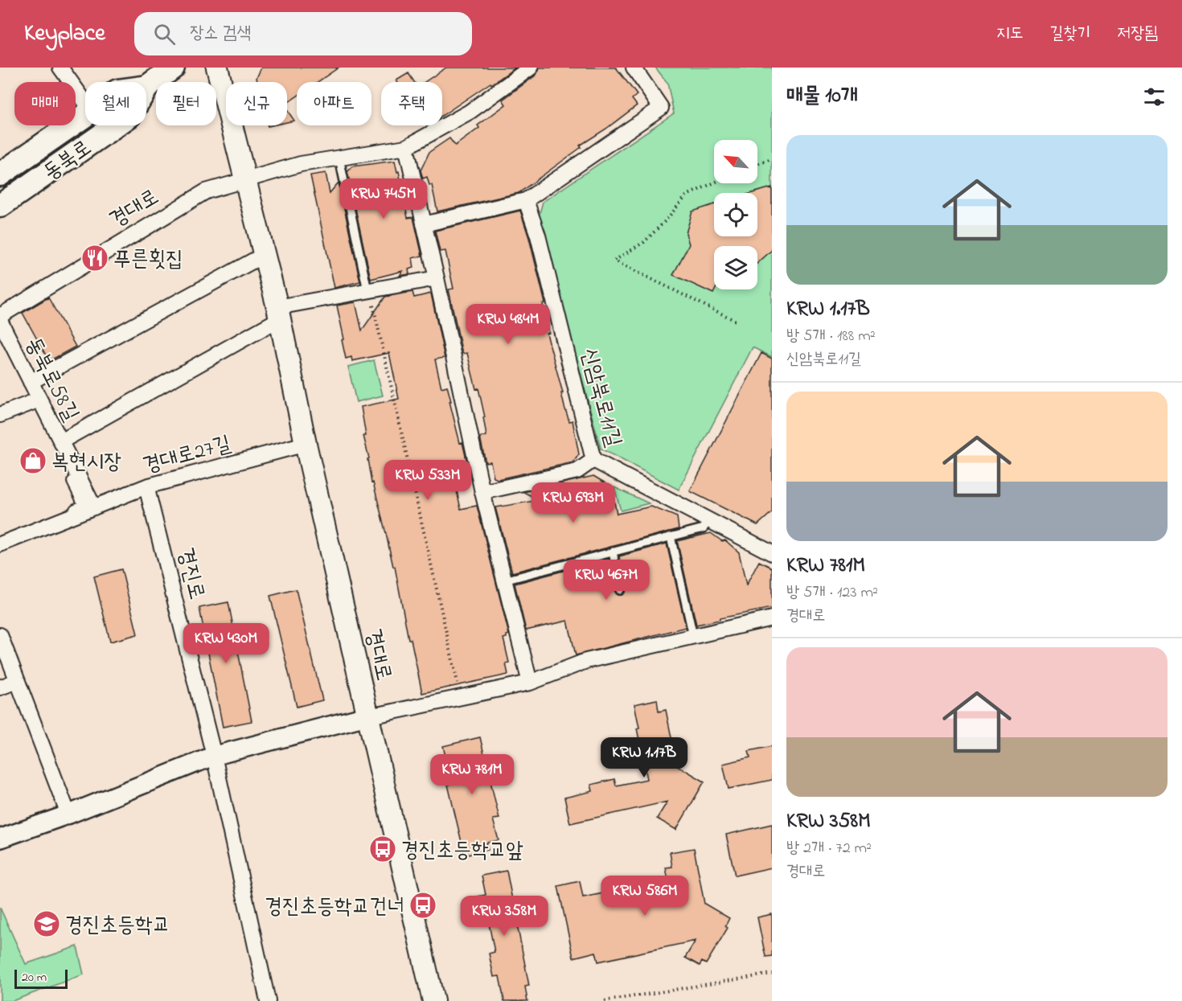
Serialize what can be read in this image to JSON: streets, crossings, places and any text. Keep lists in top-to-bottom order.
{
  "streets": {
    "main road": ["동북로", "경대로"],
    "street": [
      "동북로58길",
      "신암북로11길",
      "경대로27길",
      "경진로"
    ]
  },
  "crossings": [
    ["경대로", "경대로27길"],
    ["동북로58길", "경대로27길"],
    ["경대로27길", "경진로"]
  ],
  "places": {
    "restaurant": ["푸른횟집"],
    "shop": ["복현시장"],
    "bus stop": ["경진초등학교앞", "경진초등학교건너"],
    "school or university": ["경진초등학교"]
  },
  "scale_bar": "20 m",
  "north": "top left",
  "page": {
    "header": "Keyplace",
    "search": "장소 검색",
    "nav": ["지도", "길찾기", "저장됨"],
    "heading": "매물 10개",
    "chip": [
      "매매",
      "월세",
      "필터",
      "신규",
      "아파트",
      "주택"
    ],
    "list": [
      {
        "name": "KRW 1.17B",
        "note": "방 5개 · 188 m² · 신암북로11길"
      },
      {
        "name": "KRW 781M",
        "note": "방 5개 · 123 m² · 경대로"
      },
      {
        "name": "KRW 358M",
        "note": "방 2개 · 72 m² · 경대로"
      }
    ],
    "price": [
      "KRW 745M",
      "KRW 484M",
      "KRW 533M",
      "KRW 693M",
      "KRW 467M",
      "KRW 430M",
      "KRW 1.17B",
      "KRW 781M",
      "KRW 586M",
      "KRW 358M"
    ],
    "scale": "20 m"
  }
}
